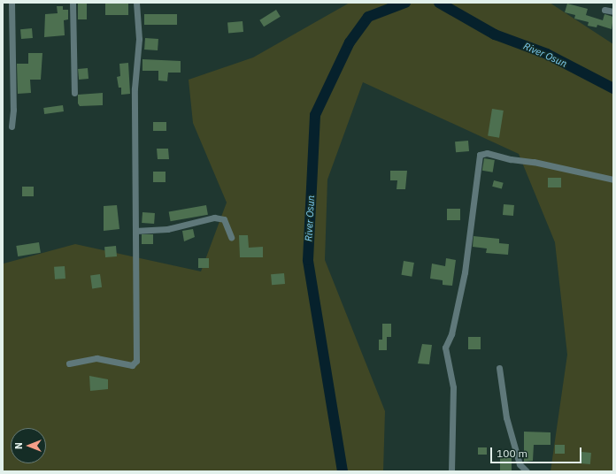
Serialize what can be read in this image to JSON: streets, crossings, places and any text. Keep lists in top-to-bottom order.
{
  "water": ["River Osun"],
  "scale_bar": "100 m",
  "north": "left"
}
